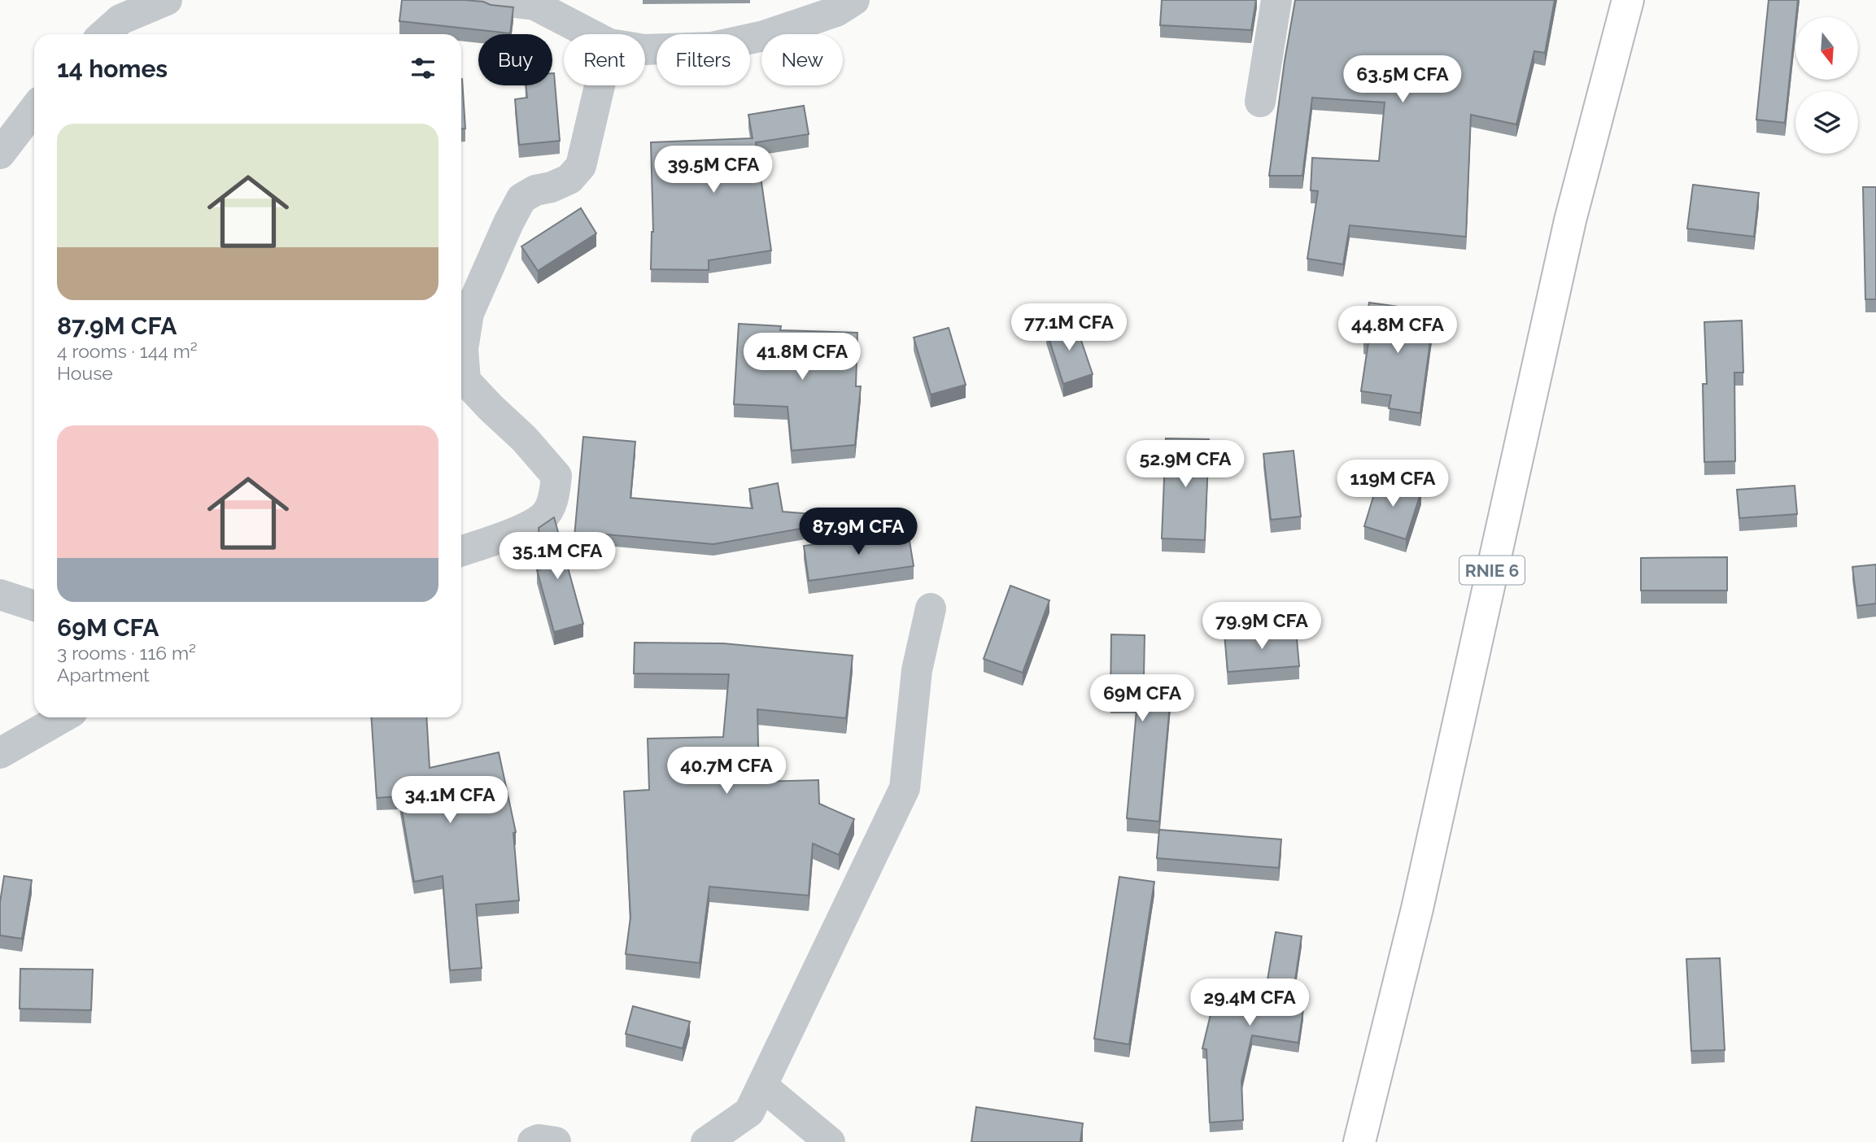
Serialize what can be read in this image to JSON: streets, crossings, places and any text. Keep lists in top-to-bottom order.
{
  "streets": {
    "main road": ["RNIE 6"]
  },
  "north": "bottom",
  "page": {
    "chip": [
      "Buy",
      "Rent",
      "Filters",
      "New"
    ],
    "heading": "14 homes",
    "price": [
      "63.5M CFA",
      "39.5M CFA",
      "77.1M CFA",
      "44.8M CFA",
      "41.8M CFA",
      "52.9M CFA",
      "119M CFA",
      "87.9M CFA",
      "35.1M CFA",
      "79.9M CFA",
      "69M CFA",
      "40.7M CFA",
      "34.1M CFA",
      "29.4M CFA"
    ],
    "list": [
      {
        "name": "87.9M CFA",
        "note": "4 rooms · 144 m² · House"
      },
      {
        "name": "69M CFA",
        "note": "3 rooms · 116 m² · Apartment"
      }
    ]
  }
}
